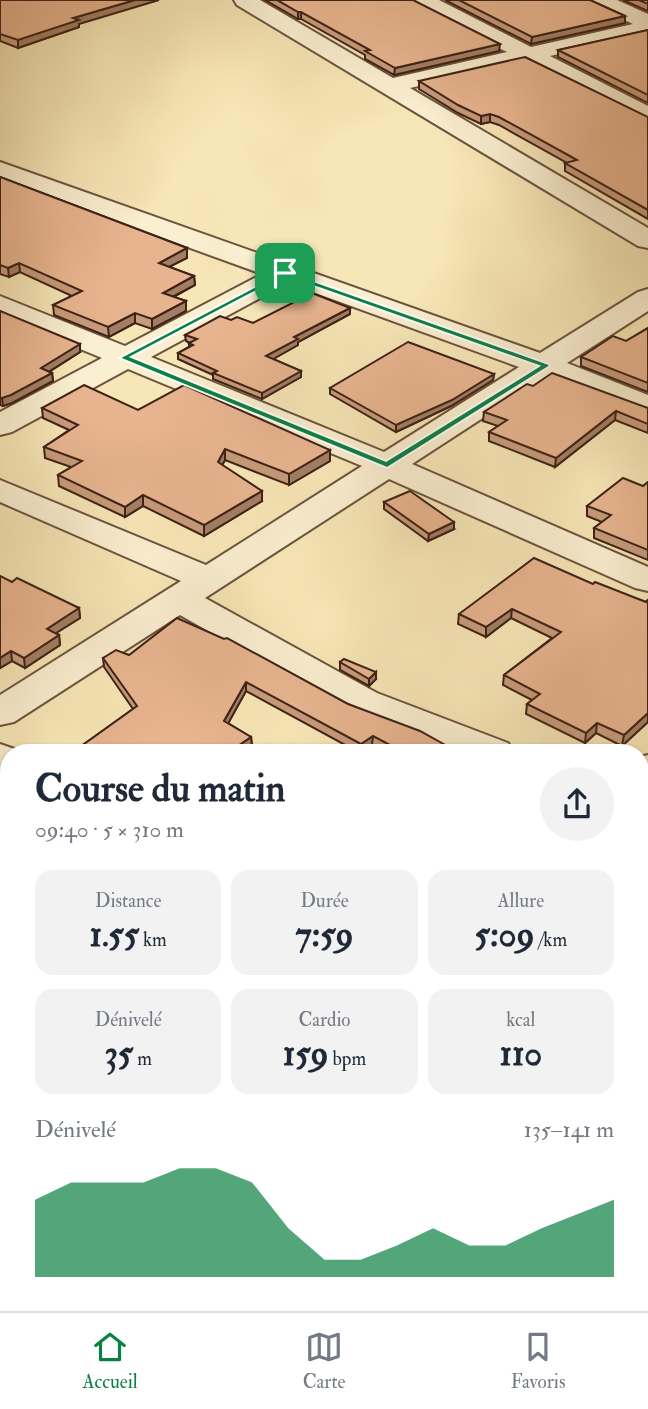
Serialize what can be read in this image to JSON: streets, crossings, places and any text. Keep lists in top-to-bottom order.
{
  "page": {
    "heading": ["Course du matin", "09:40 · 5 × 310 m"],
    "stats": [
      ["Distance", "1.55 km"],
      ["Durée", "7:59"],
      ["Allure", "5:09 /km"],
      ["Dénivelé", "35 m"],
      ["Cardio", "159 bpm"],
      ["kcal", "110"]
    ],
    "chart": ["Dénivelé", "135–141 m"],
    "tabs": ["Accueil", "Carte", "Favoris"]
  }
}
